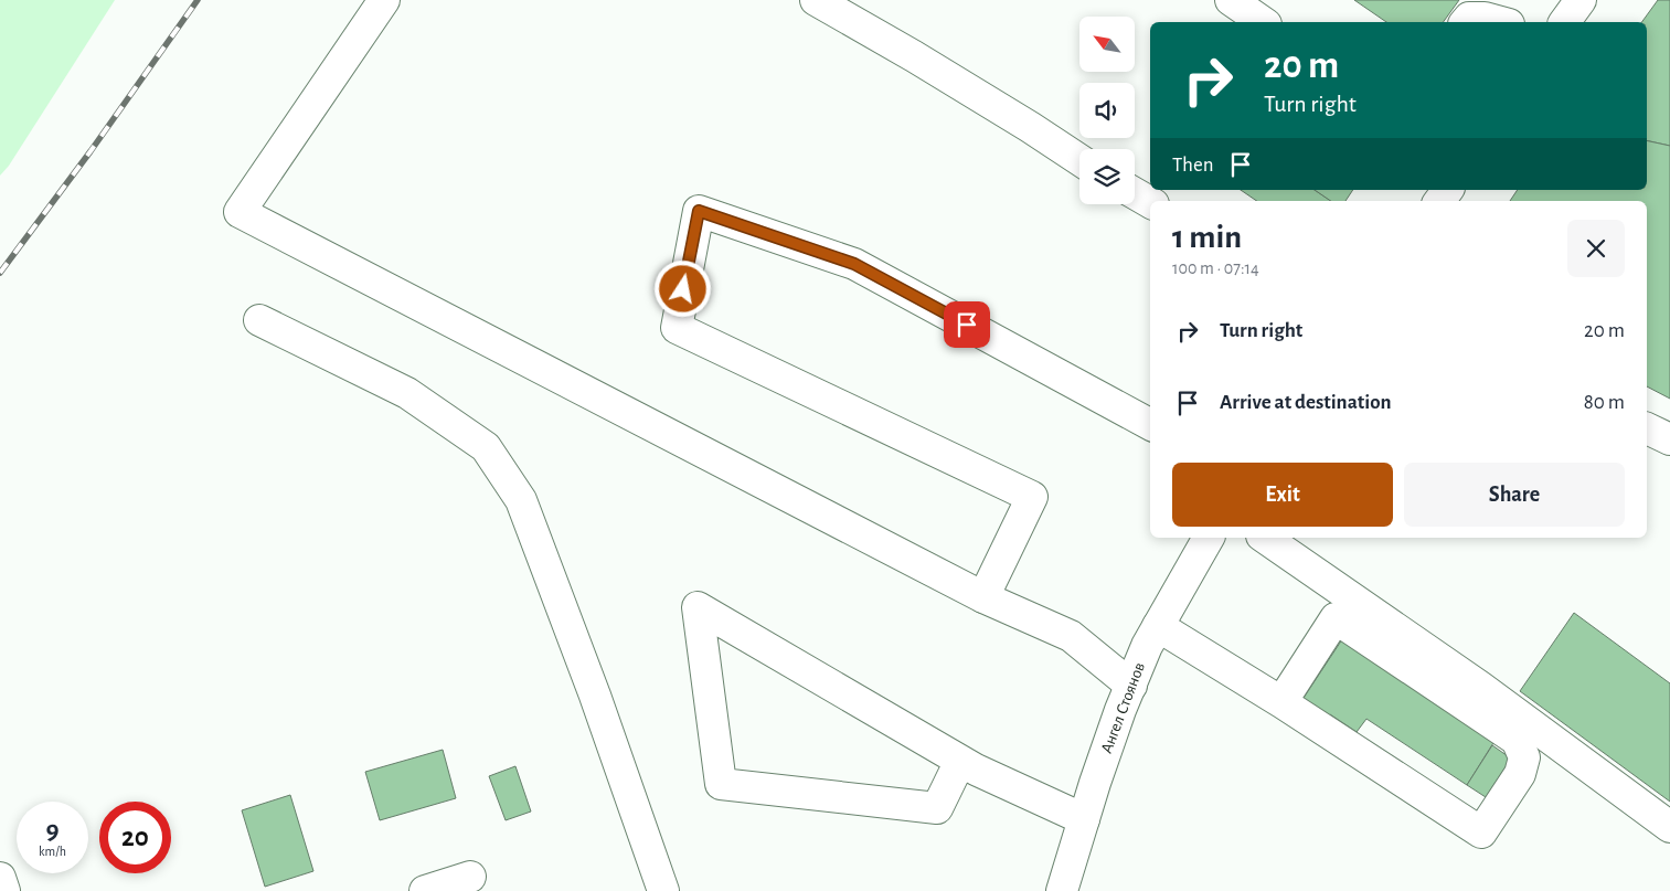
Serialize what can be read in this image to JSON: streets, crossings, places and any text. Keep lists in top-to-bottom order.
{
  "streets": {
    "street": ["Ангел Стоянов"]
  },
  "north": "top left",
  "page": {
    "turn": ["20 m", "Turn right"],
    "then": "Then",
    "heading": ["1 min", "100 m · 07:14"],
    "list": [
      {
        "name": "Turn right",
        "value": "20 m"
      },
      {
        "name": "Arrive at destination",
        "value": "80 m"
      }
    ],
    "buttons": ["Exit", "Share"],
    "speed": "9 km/h",
    "limit": "20"
  }
}
